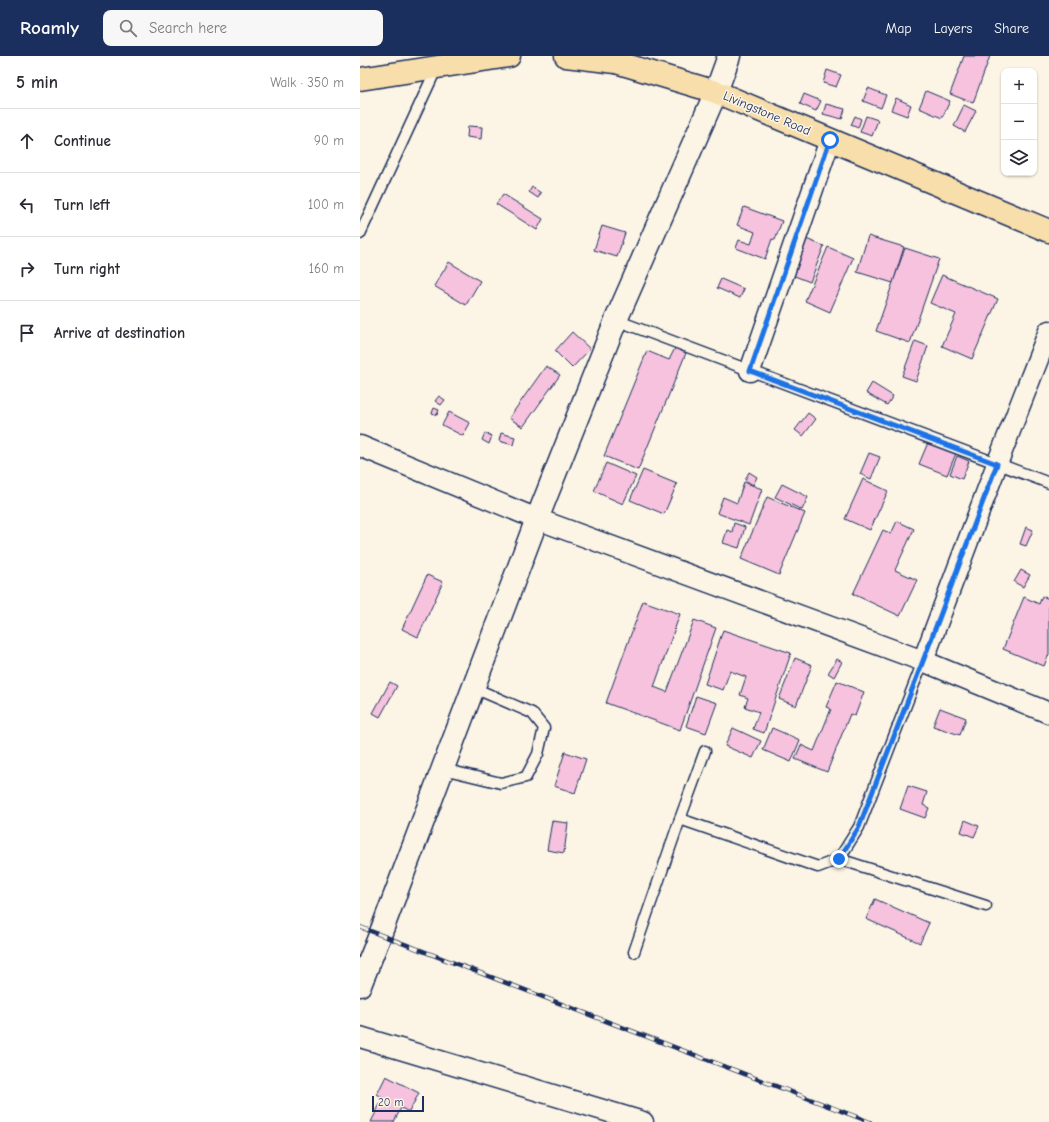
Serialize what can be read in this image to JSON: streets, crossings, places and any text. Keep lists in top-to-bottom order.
{
  "streets": {
    "highway": ["Livingstone Road"]
  },
  "scale_bar": "20 m",
  "page": {
    "header": "Roamly",
    "search": "Search here",
    "nav": ["Map", "Layers", "Share"],
    "heading": ["5 min", "Walk · 350 m"],
    "map_buttons": ["+", "−"],
    "list": [
      ["Continue", "90 m"],
      ["Turn left", "100 m"],
      ["Turn right", "160 m"],
      "Arrive at destination"
    ],
    "scale": "20 m"
  }
}
